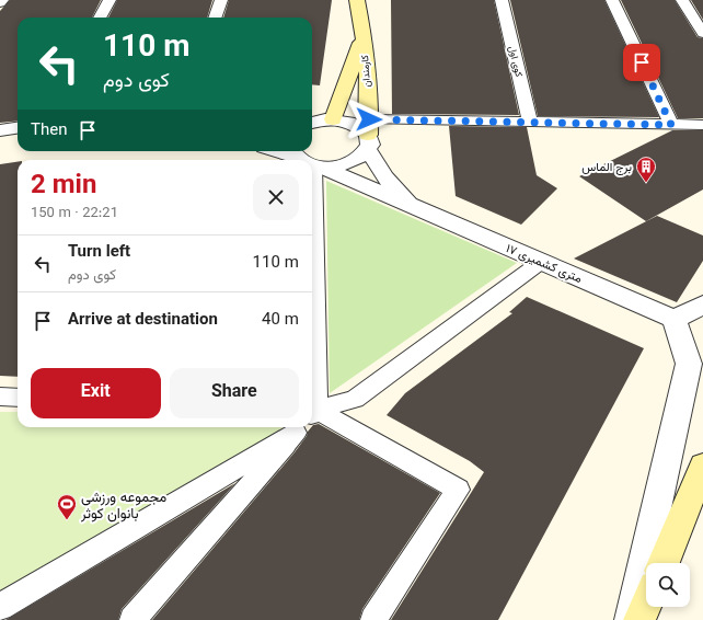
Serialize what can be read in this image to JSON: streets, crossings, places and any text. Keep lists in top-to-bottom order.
{
  "streets": {
    "main road": ["کارمندان"],
    "street": ["کوی اول", "۱۷ متری کشمیری"]
  },
  "places": {
    "building": ["برج الماس"],
    "sports": ["مجموعه ورزشی بانوان کوثر"]
  },
  "page": {
    "turn": ["110 m", "کوی دوم"],
    "then": "Then",
    "heading": ["2 min", "150 m · 22:21"],
    "list": [
      {
        "name": "Turn left",
        "note": "کوی دوم",
        "value": "110 m"
      },
      {
        "name": "Arrive at destination",
        "value": "40 m"
      }
    ],
    "buttons": ["Exit", "Share"]
  }
}
